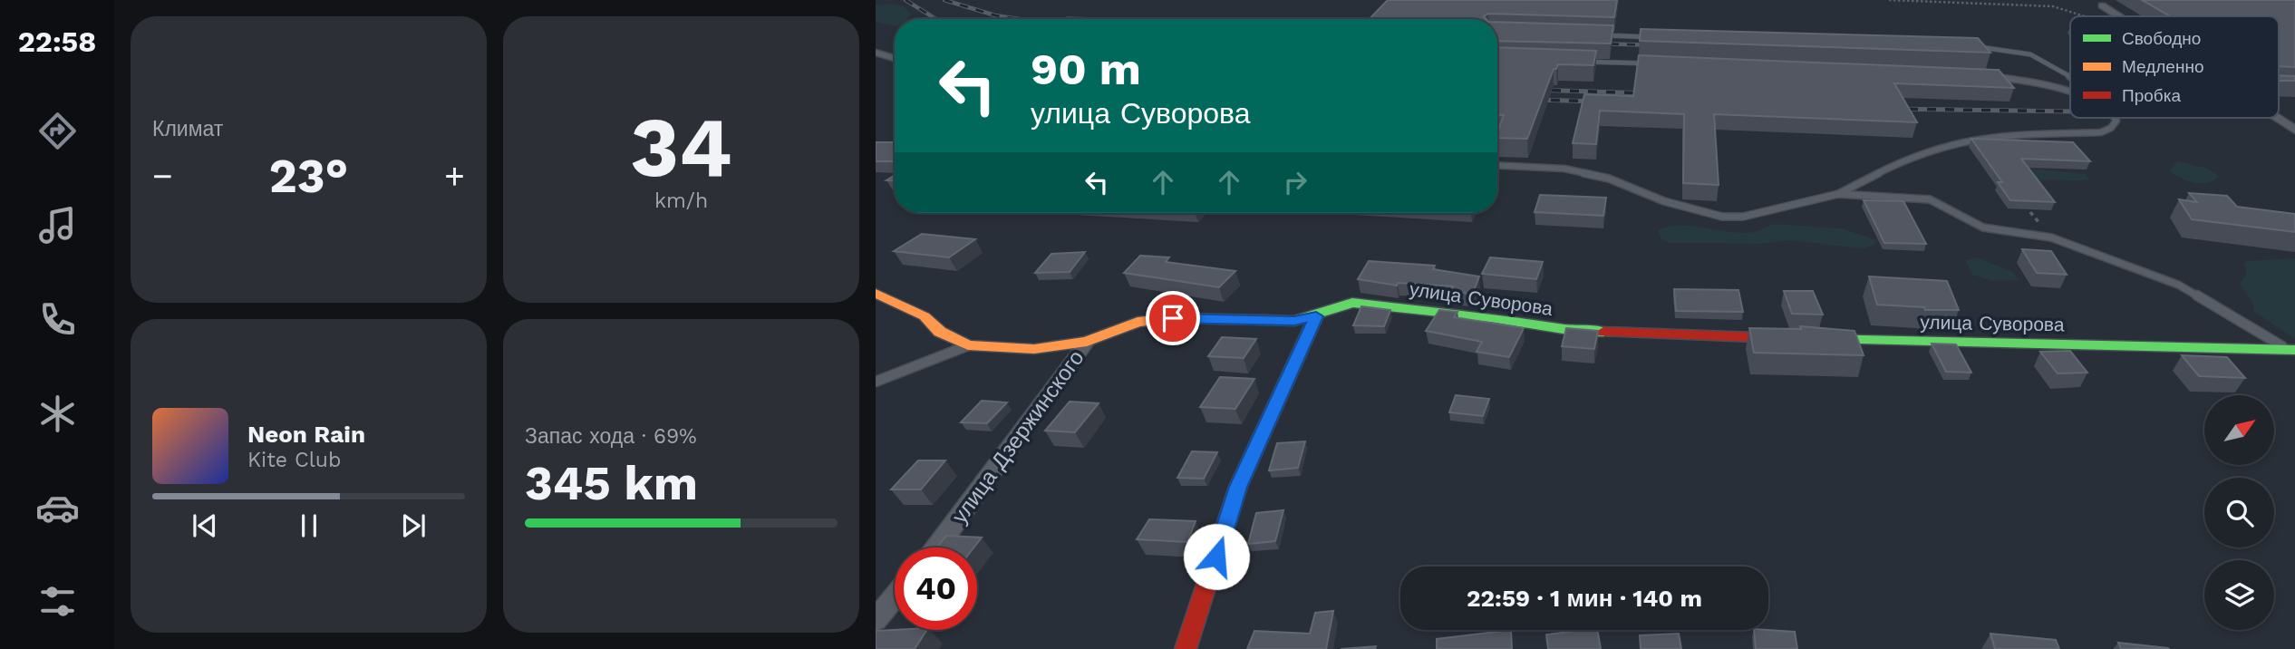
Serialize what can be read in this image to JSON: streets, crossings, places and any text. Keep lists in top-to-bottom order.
{
  "streets": {
    "street": ["улица Суворова", "улица Дзержинского"]
  },
  "crossings": [
    ["улица Суворова", "улица Дзержинского"]
  ],
  "legend": ["Свободно", "Медленно", "Пробка"],
  "north": "top right",
  "page": {
    "tabs": "22:58",
    "tile": [
      "Климат",
      ["34", "km/h"],
      ["Запас хода · 69%", "345 km"]
    ],
    "turn": ["90 m", "улица Суворова"],
    "heat": ["−", "23°", "+"],
    "song": ["Neon Rain", "Kite Club"],
    "limit": "40",
    "trip": "22:59 · 1 мин · 140 m"
  }
}
